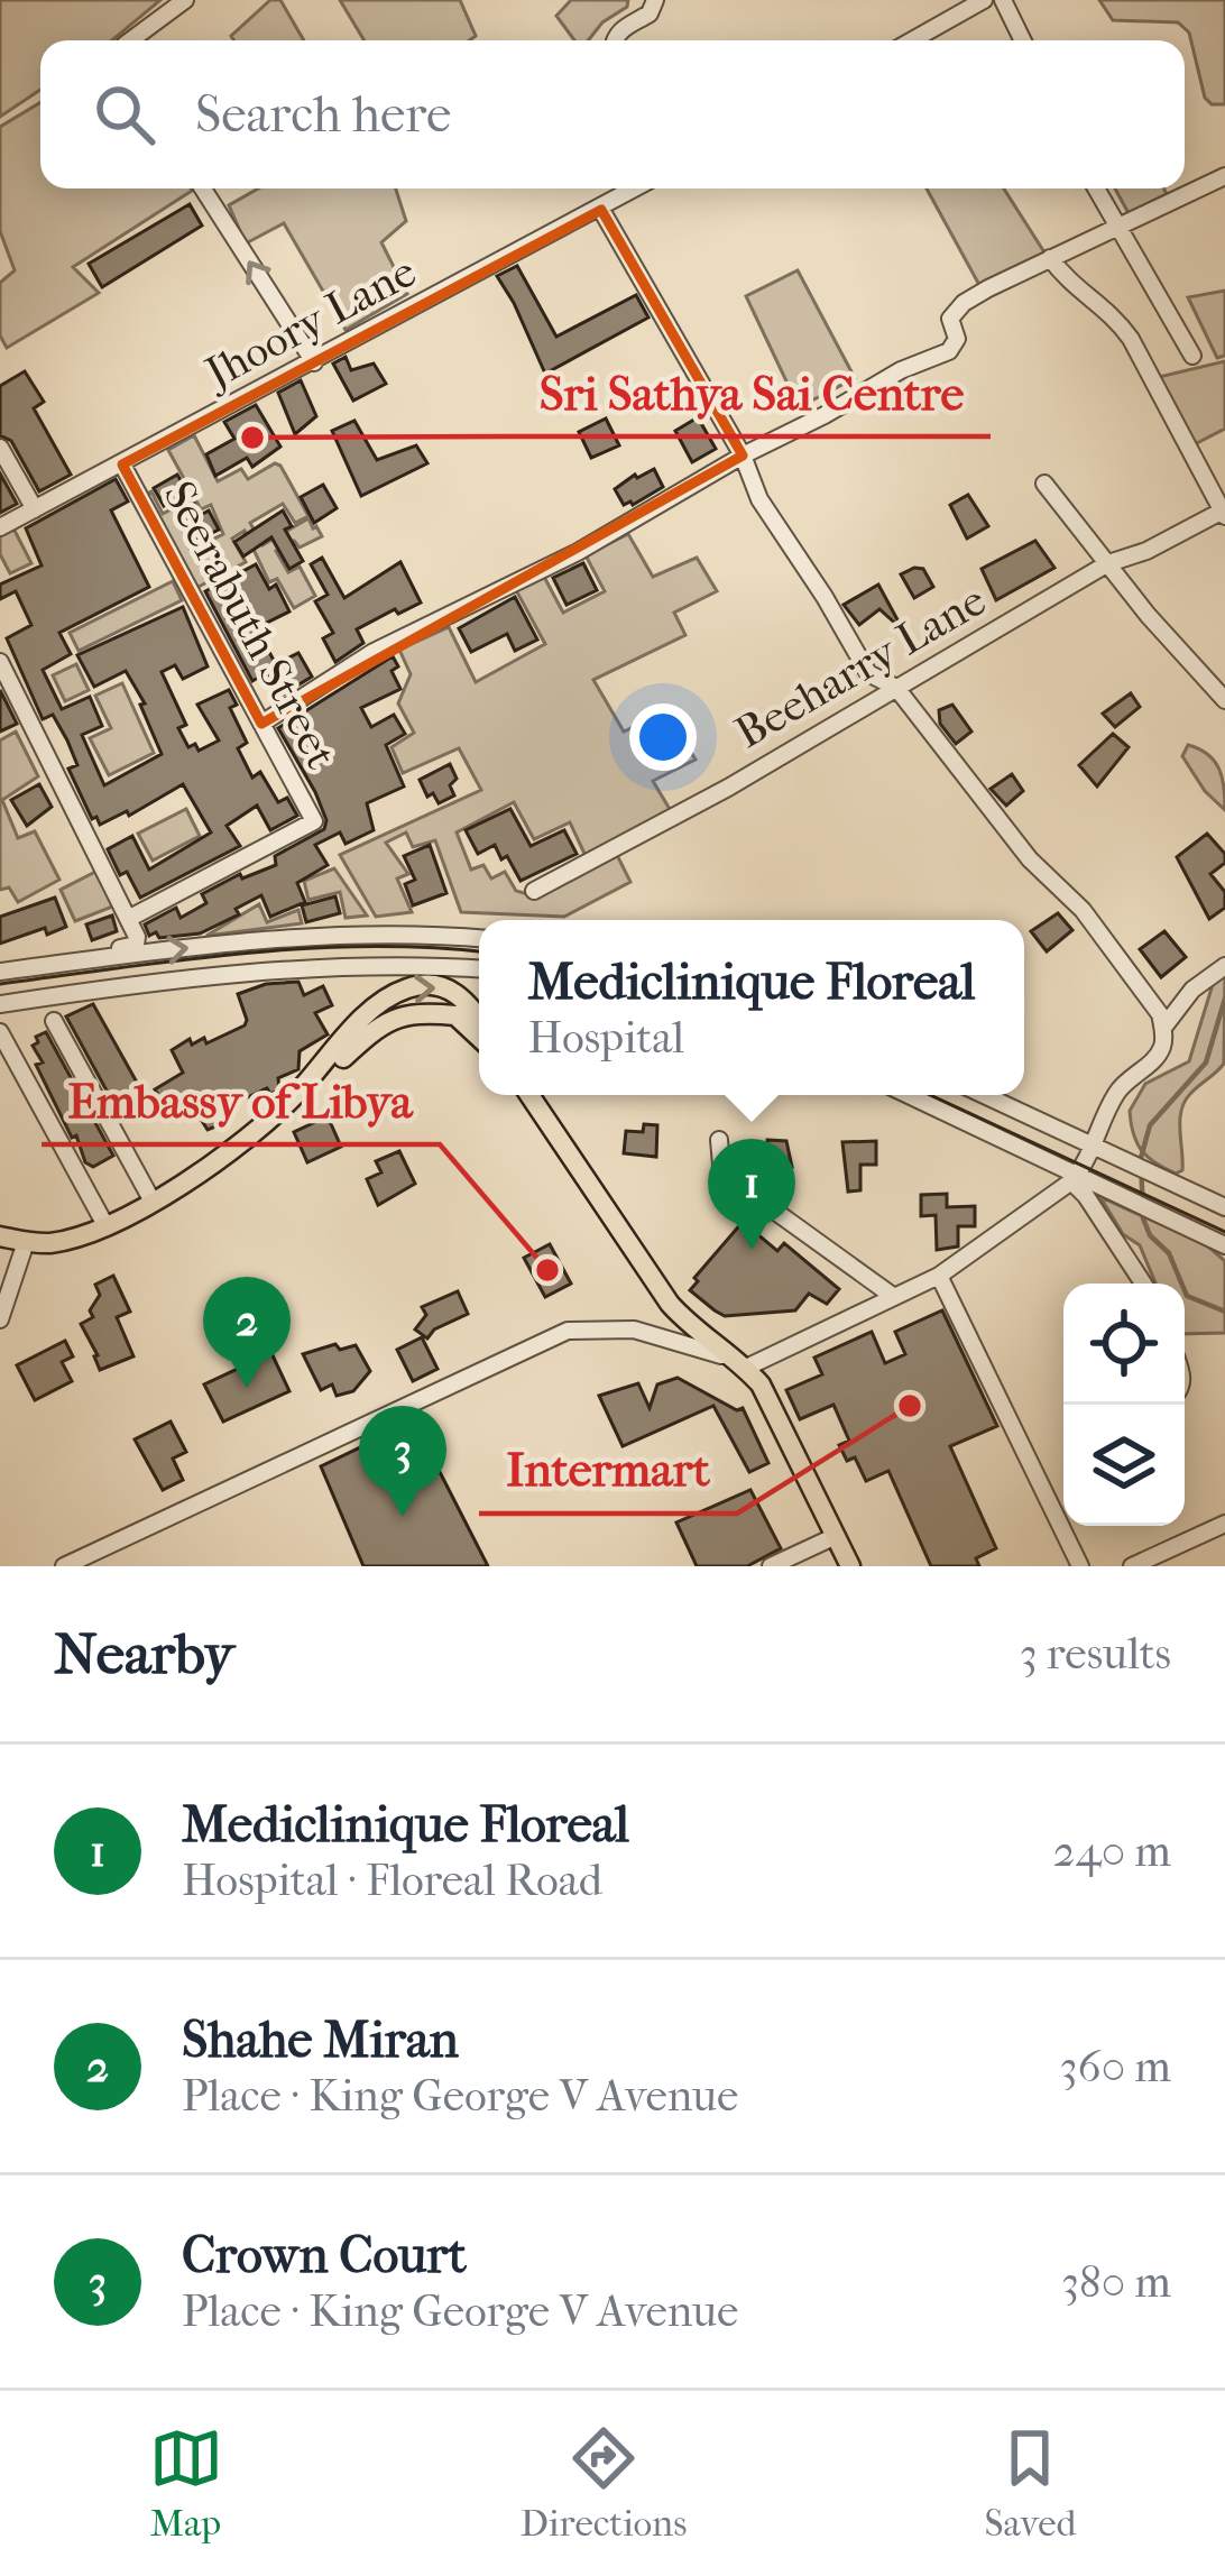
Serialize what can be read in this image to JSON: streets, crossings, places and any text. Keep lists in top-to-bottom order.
{
  "streets": {
    "street": ["Jhoory Lane", "Seerabuth Street", "Beeharry Lane"]
  },
  "crossings": [
    ["Jhoory Lane", "Seerabuth Street"]
  ],
  "places": ["Sri Sathya Sai Centre", "Embassy of Libya", "Intermart"],
  "page": {
    "search": "Search here",
    "popup": ["Mediclinique Floreal", "Hospital"],
    "pins": ["1", "2", "3"],
    "heading": ["Nearby", "3 results"],
    "list": [
      {
        "mark": "1",
        "name": "Mediclinique Floreal",
        "note": "Hospital · Floreal Road",
        "value": "240 m"
      },
      {
        "mark": "2",
        "name": "Shahe Miran",
        "note": "Place · King George V Avenue",
        "value": "360 m"
      },
      {
        "mark": "3",
        "name": "Crown Court",
        "note": "Place · King George V Avenue",
        "value": "380 m"
      }
    ],
    "nav": ["Map", "Directions", "Saved"]
  }
}
